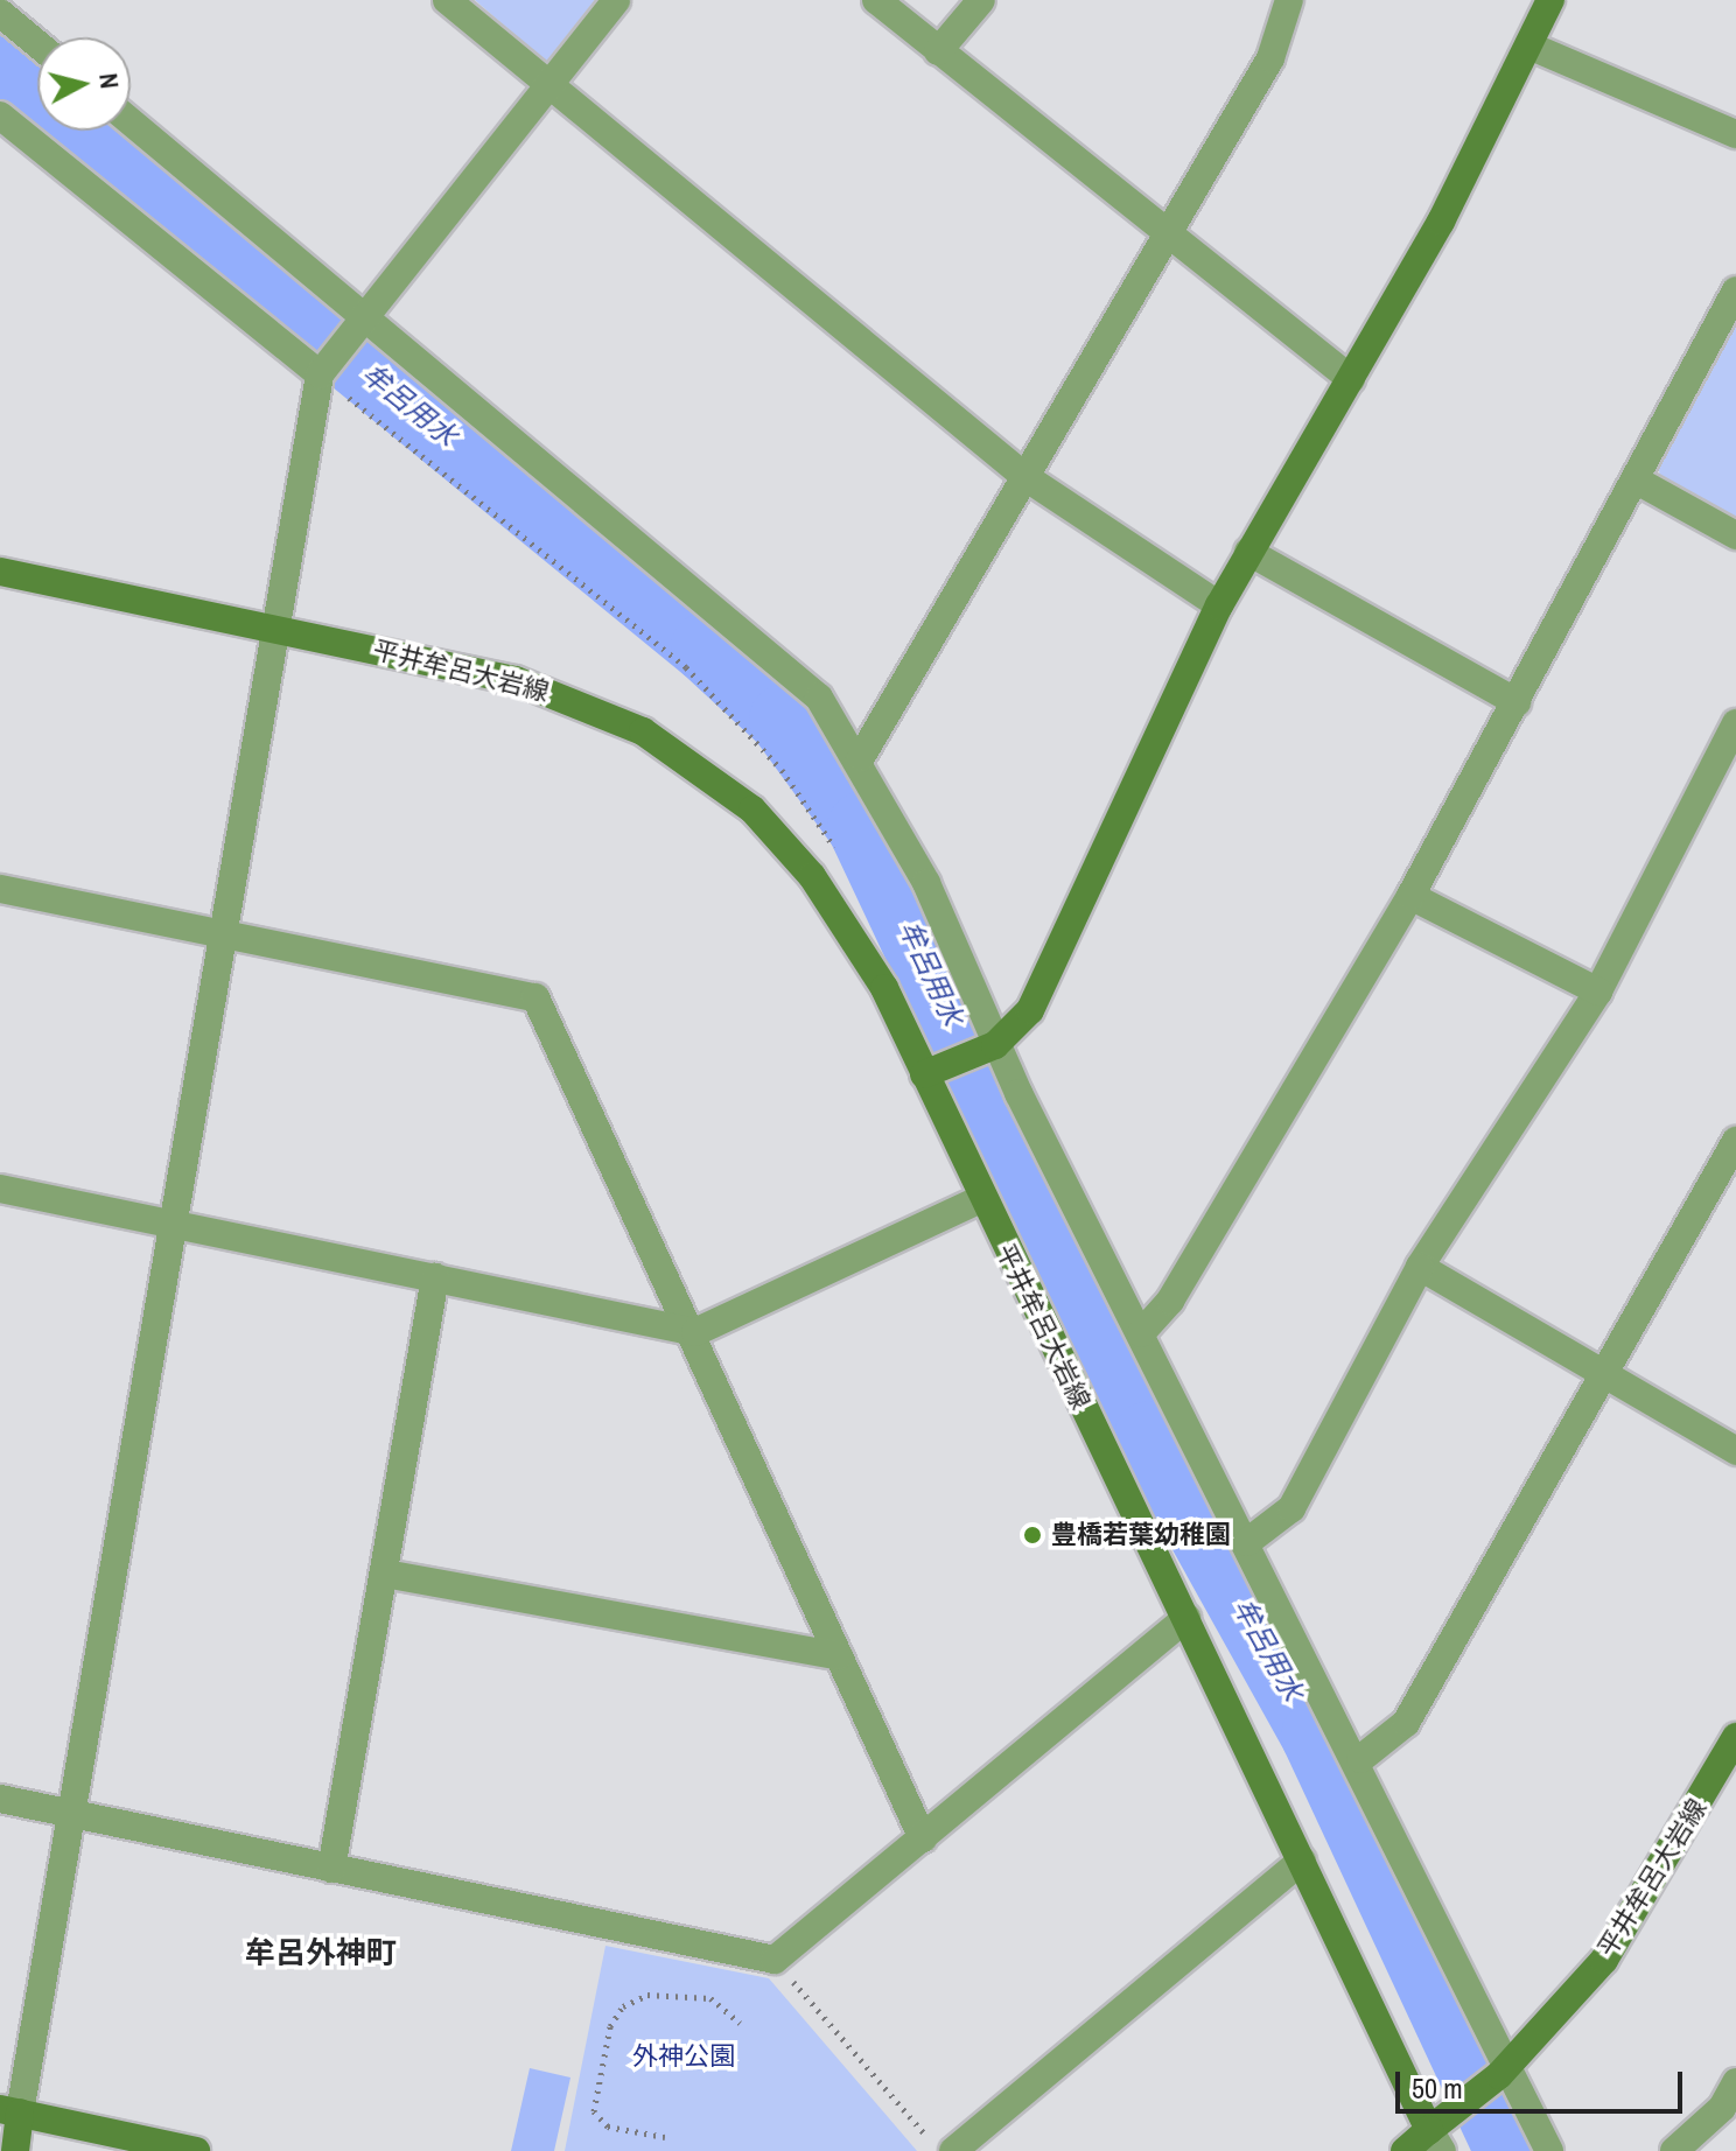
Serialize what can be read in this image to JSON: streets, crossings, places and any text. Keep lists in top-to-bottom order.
{
  "streets": {
    "main road": ["平井牟呂大岩線"]
  },
  "districts": ["牟呂外神町"],
  "water": ["牟呂用水"],
  "parks": ["外神公園"],
  "places": ["豊橋若葉幼稚園"],
  "scale_bar": "50 m",
  "north": "right"
}
